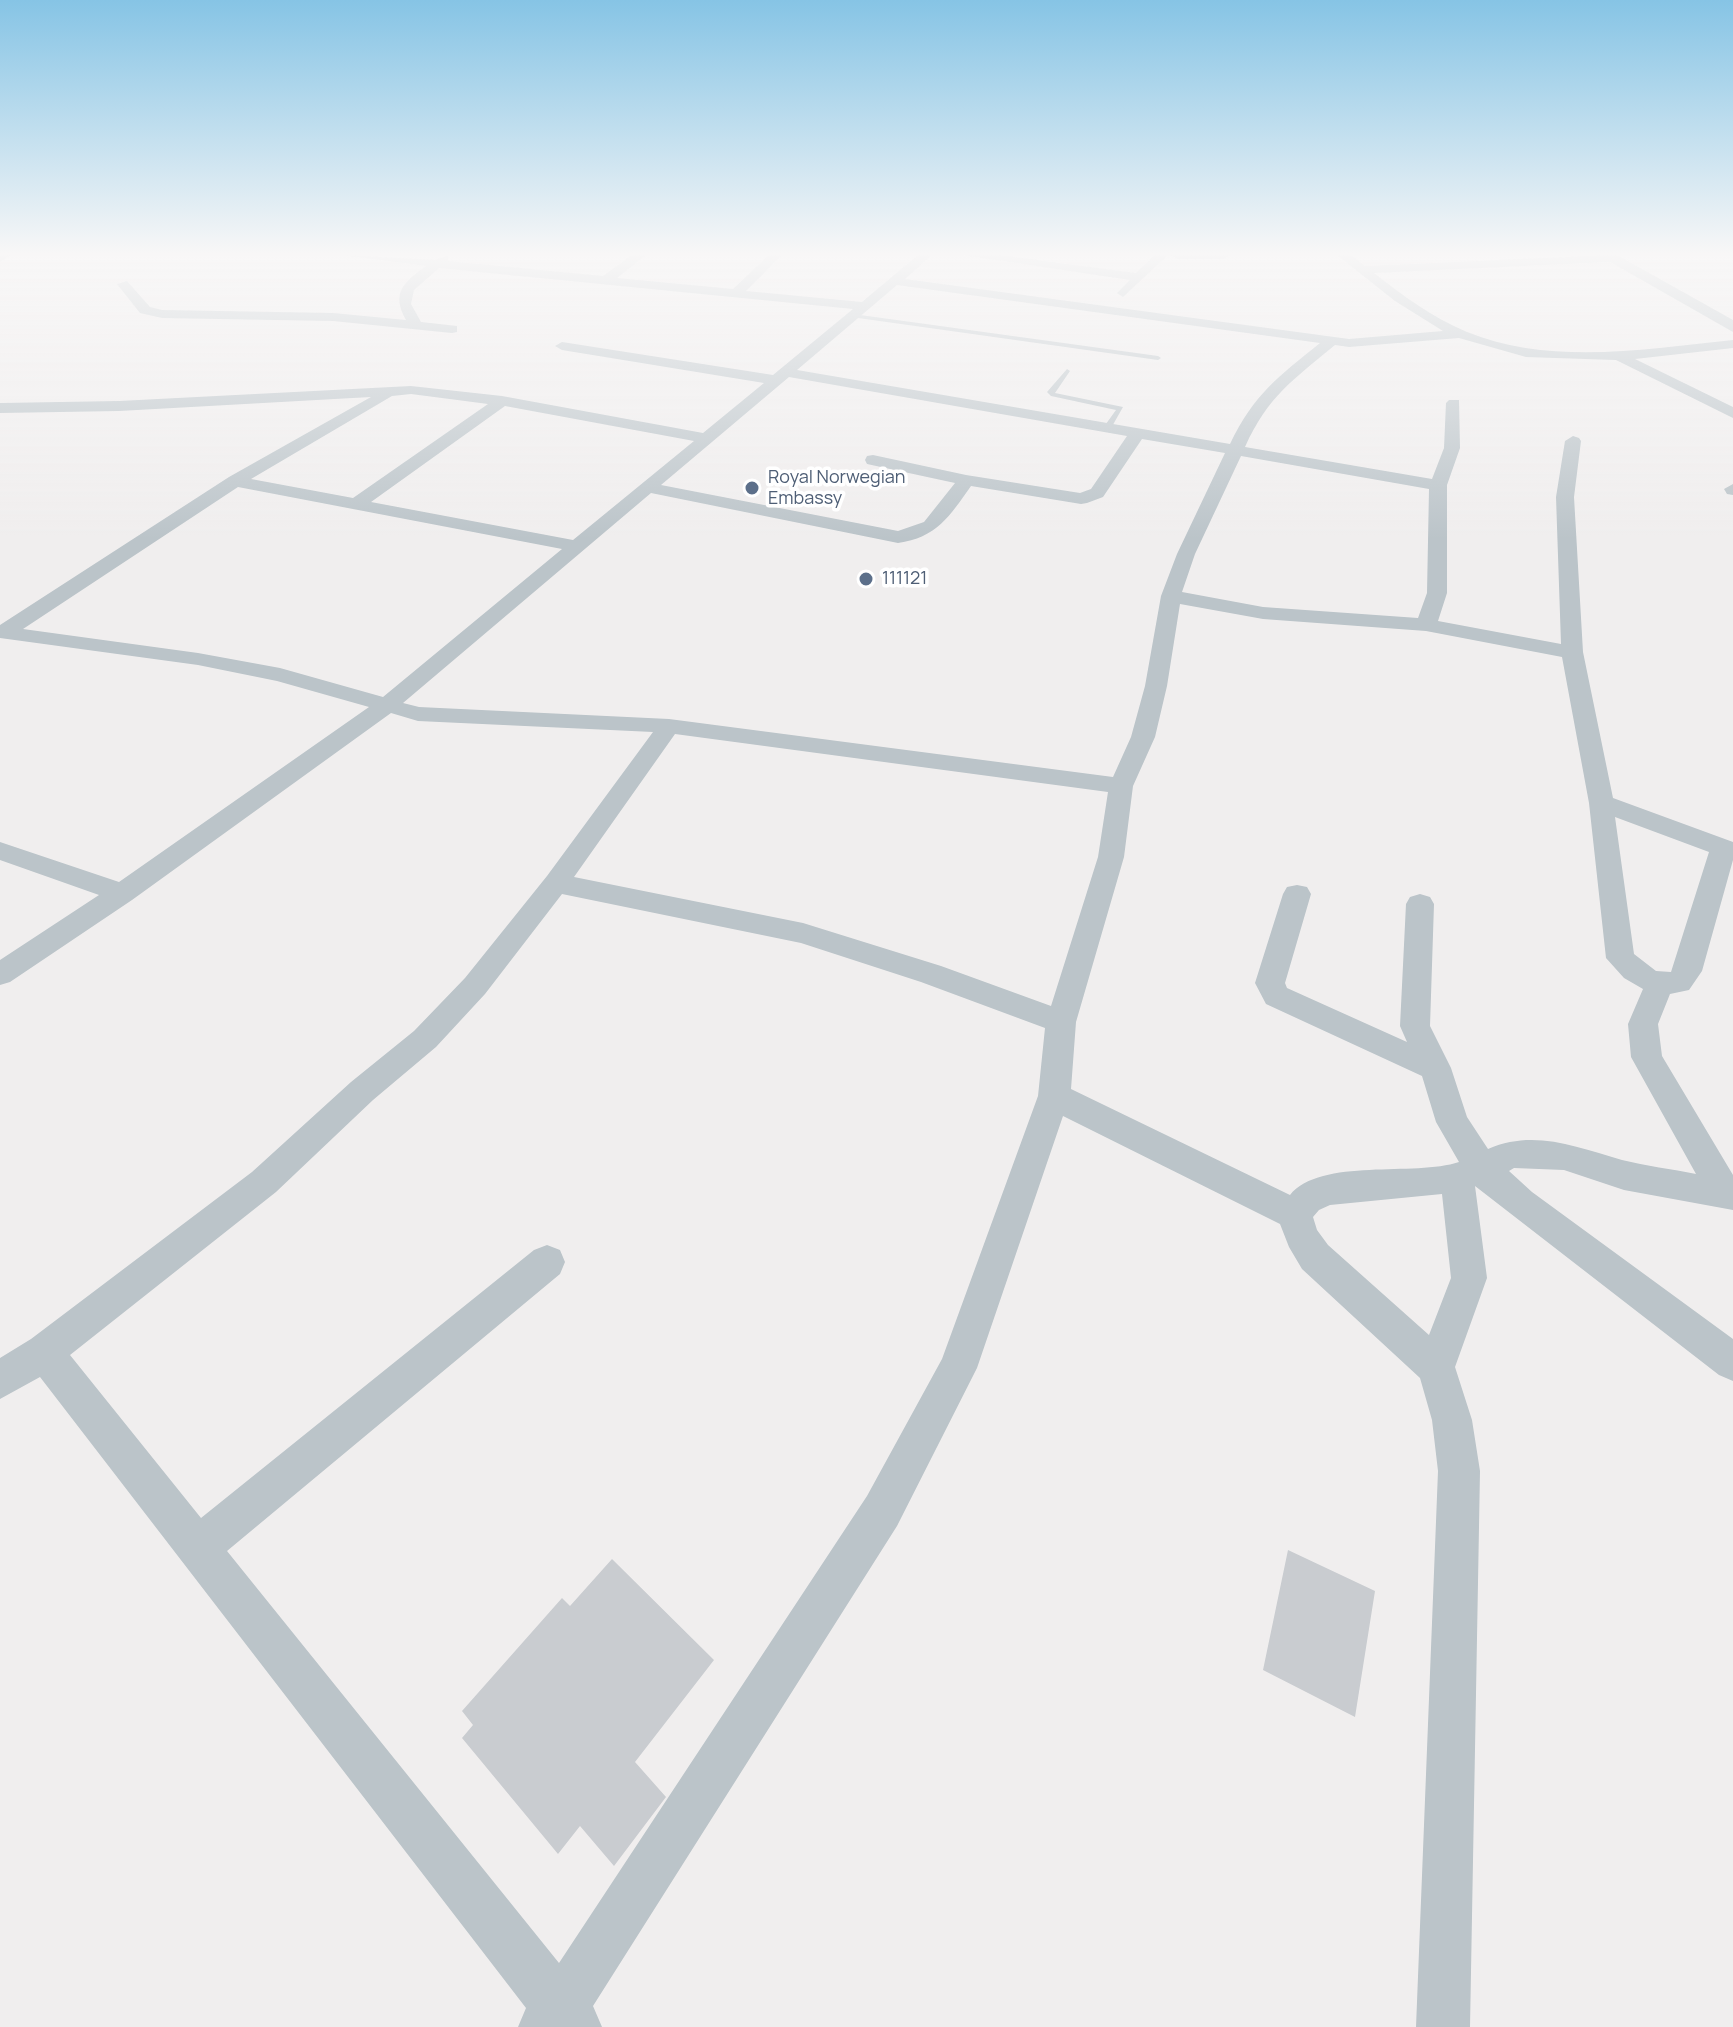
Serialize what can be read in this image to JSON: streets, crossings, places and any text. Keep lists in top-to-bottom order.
{
  "places": ["Royal Norwegian Embassy", "111121"]
}
